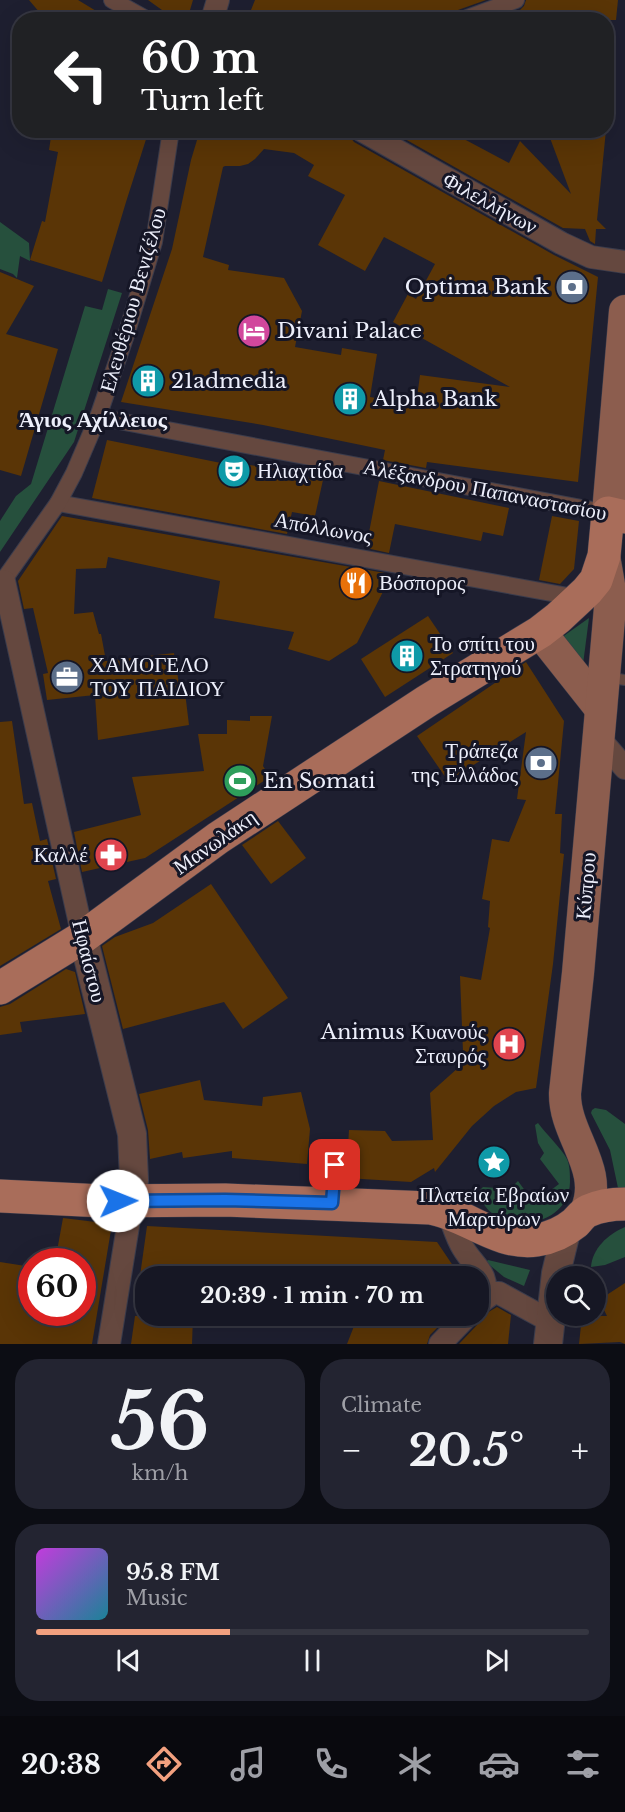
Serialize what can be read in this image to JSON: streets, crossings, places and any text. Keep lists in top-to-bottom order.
{
  "streets": {
    "main road": ["Μανωλάκη", "Κύπρου"],
    "street": [
      "Φιλελλήνων",
      "Ελευθέριου Βενιζέλου",
      "Αλέξανδρου Παπαναστασίου",
      "Απόλλωνος",
      "Ηφαίστου"
    ]
  },
  "crossings": [
    ["Ελευθέριου Βενιζέλου", "Αλέξανδρου Παπαναστασίου"],
    ["Ελευθέριου Βενιζέλου", "Απόλλωνος"],
    ["Ελευθέριου Βενιζέλου", "Ηφαίστου"],
    ["Αλέξανδρου Παπαναστασίου", "Κύπρου"],
    ["Απόλλωνος", "Μανωλάκη"],
    ["Απόλλωνος", "Κύπρου"],
    ["Μανωλάκη", "Κύπρου"],
    ["Μανωλάκη", "Ηφαίστου"]
  ],
  "districts": ["Άγιος Αχίλλειος"],
  "places": {
    "bank": ["Optima Bank", "Τράπεζα της Ελλάδος"],
    "hotel": ["Divani Palace"],
    "building": ["21admedia", "Alpha Bank", "Το σπίτι του Στρατηγού"],
    "theatre": ["Ηλιαχτίδα"],
    "restaurant": ["Βόσπορος"],
    "office": ["ΧΑΜΟΓΕΛΟ ΤΟΥ ΠΑΙΔΙΟΥ"],
    "sports": ["En Somati"],
    "pharmacy": ["Καλλέ"],
    "hospital": ["Animus Κυανούς Σταυρός"],
    "place": ["Πλατεία Εβραίων Μαρτύρων"]
  },
  "page": {
    "turn": ["60 m", "Turn left"],
    "limit": "60",
    "trip": "20:39 · 1 min · 70 m",
    "tile": [
      ["56", "km/h"],
      "Climate"
    ],
    "heat": ["−", "20.5°", "+"],
    "song": ["95.8 FM", "Music"],
    "tabs": "20:38"
  }
}
